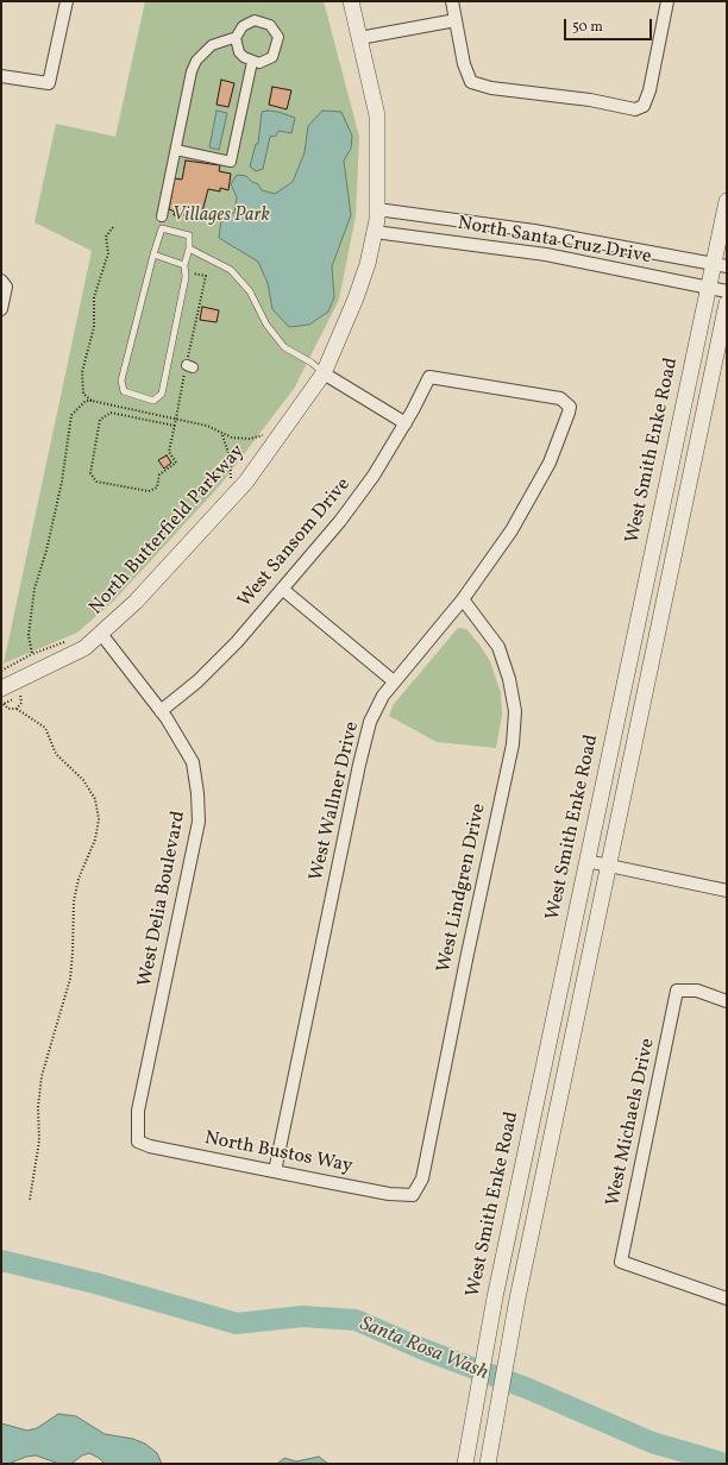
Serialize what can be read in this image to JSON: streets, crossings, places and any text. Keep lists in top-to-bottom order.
{
  "streets": {
    "street": [
      "North Santa Cruz Drive",
      "West Smith Enke Road",
      "North Butterfield Parkway",
      "West Sansom Drive",
      "West Wallner Drive",
      "West Lindgren Drive",
      "West Delia Boulevard",
      "West Michaels Drive",
      "North Bustos Way"
    ]
  },
  "crossings": [
    ["North Santa Cruz Drive", "West Smith Enke Road"],
    ["North Santa Cruz Drive", "North Butterfield Parkway"],
    ["North Butterfield Parkway", "West Delia Boulevard"],
    ["West Sansom Drive", "West Wallner Drive"],
    ["West Sansom Drive", "West Delia Boulevard"],
    ["West Wallner Drive", "West Lindgren Drive"],
    ["West Wallner Drive", "North Bustos Way"],
    ["West Lindgren Drive", "North Bustos Way"],
    ["West Delia Boulevard", "North Bustos Way"]
  ],
  "water": ["Santa Rosa Wash"],
  "parks": ["Villages Park"],
  "scale_bar": "50 m"
}
